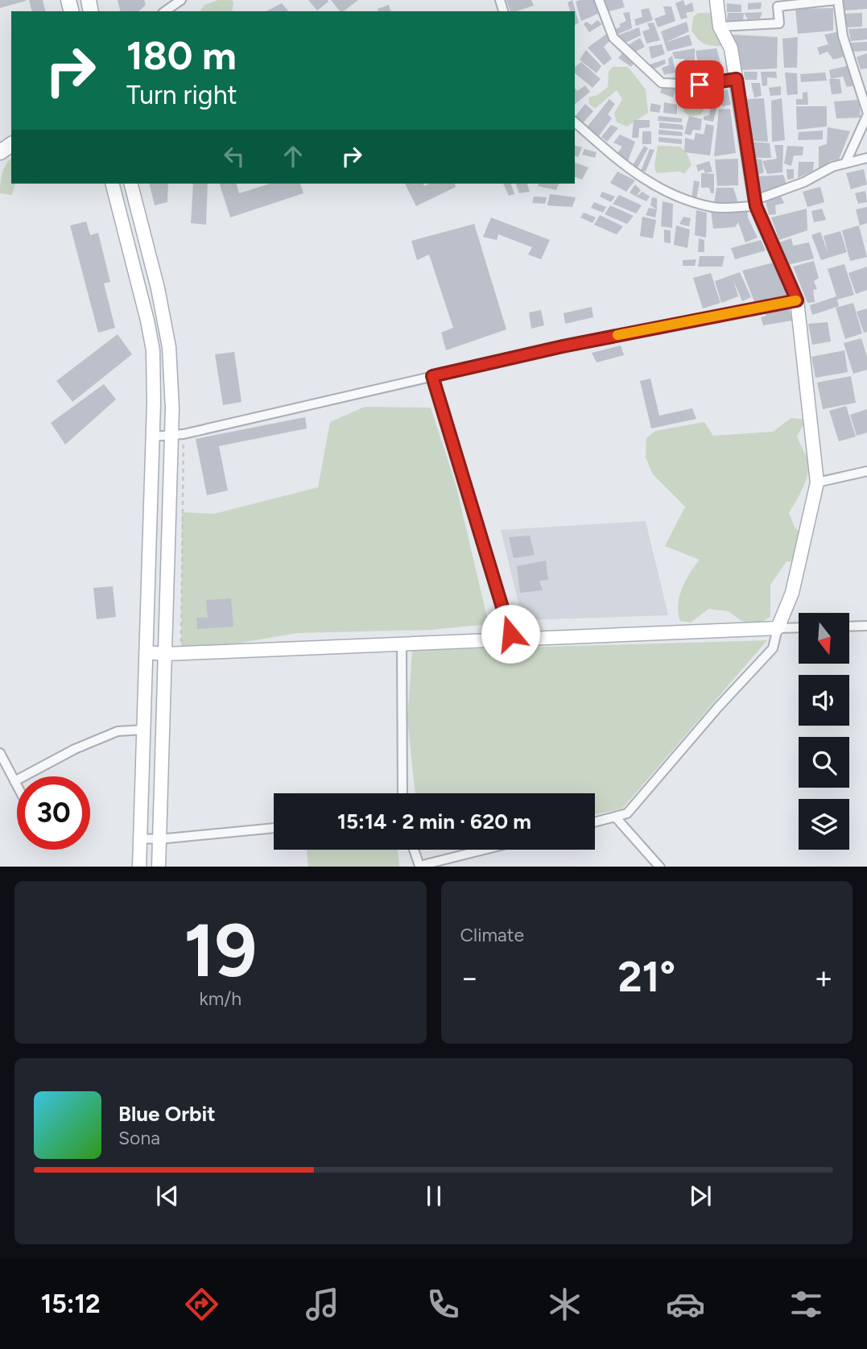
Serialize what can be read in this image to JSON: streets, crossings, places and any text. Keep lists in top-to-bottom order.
{
  "north": "bottom",
  "page": {
    "turn": ["180 m", "Turn right"],
    "limit": "30",
    "trip": "15:14 · 2 min · 620 m",
    "tile": [
      ["19", "km/h"],
      "Climate"
    ],
    "heat": ["−", "21°", "+"],
    "song": ["Blue Orbit", "Sona"],
    "tabs": "15:12"
  }
}
